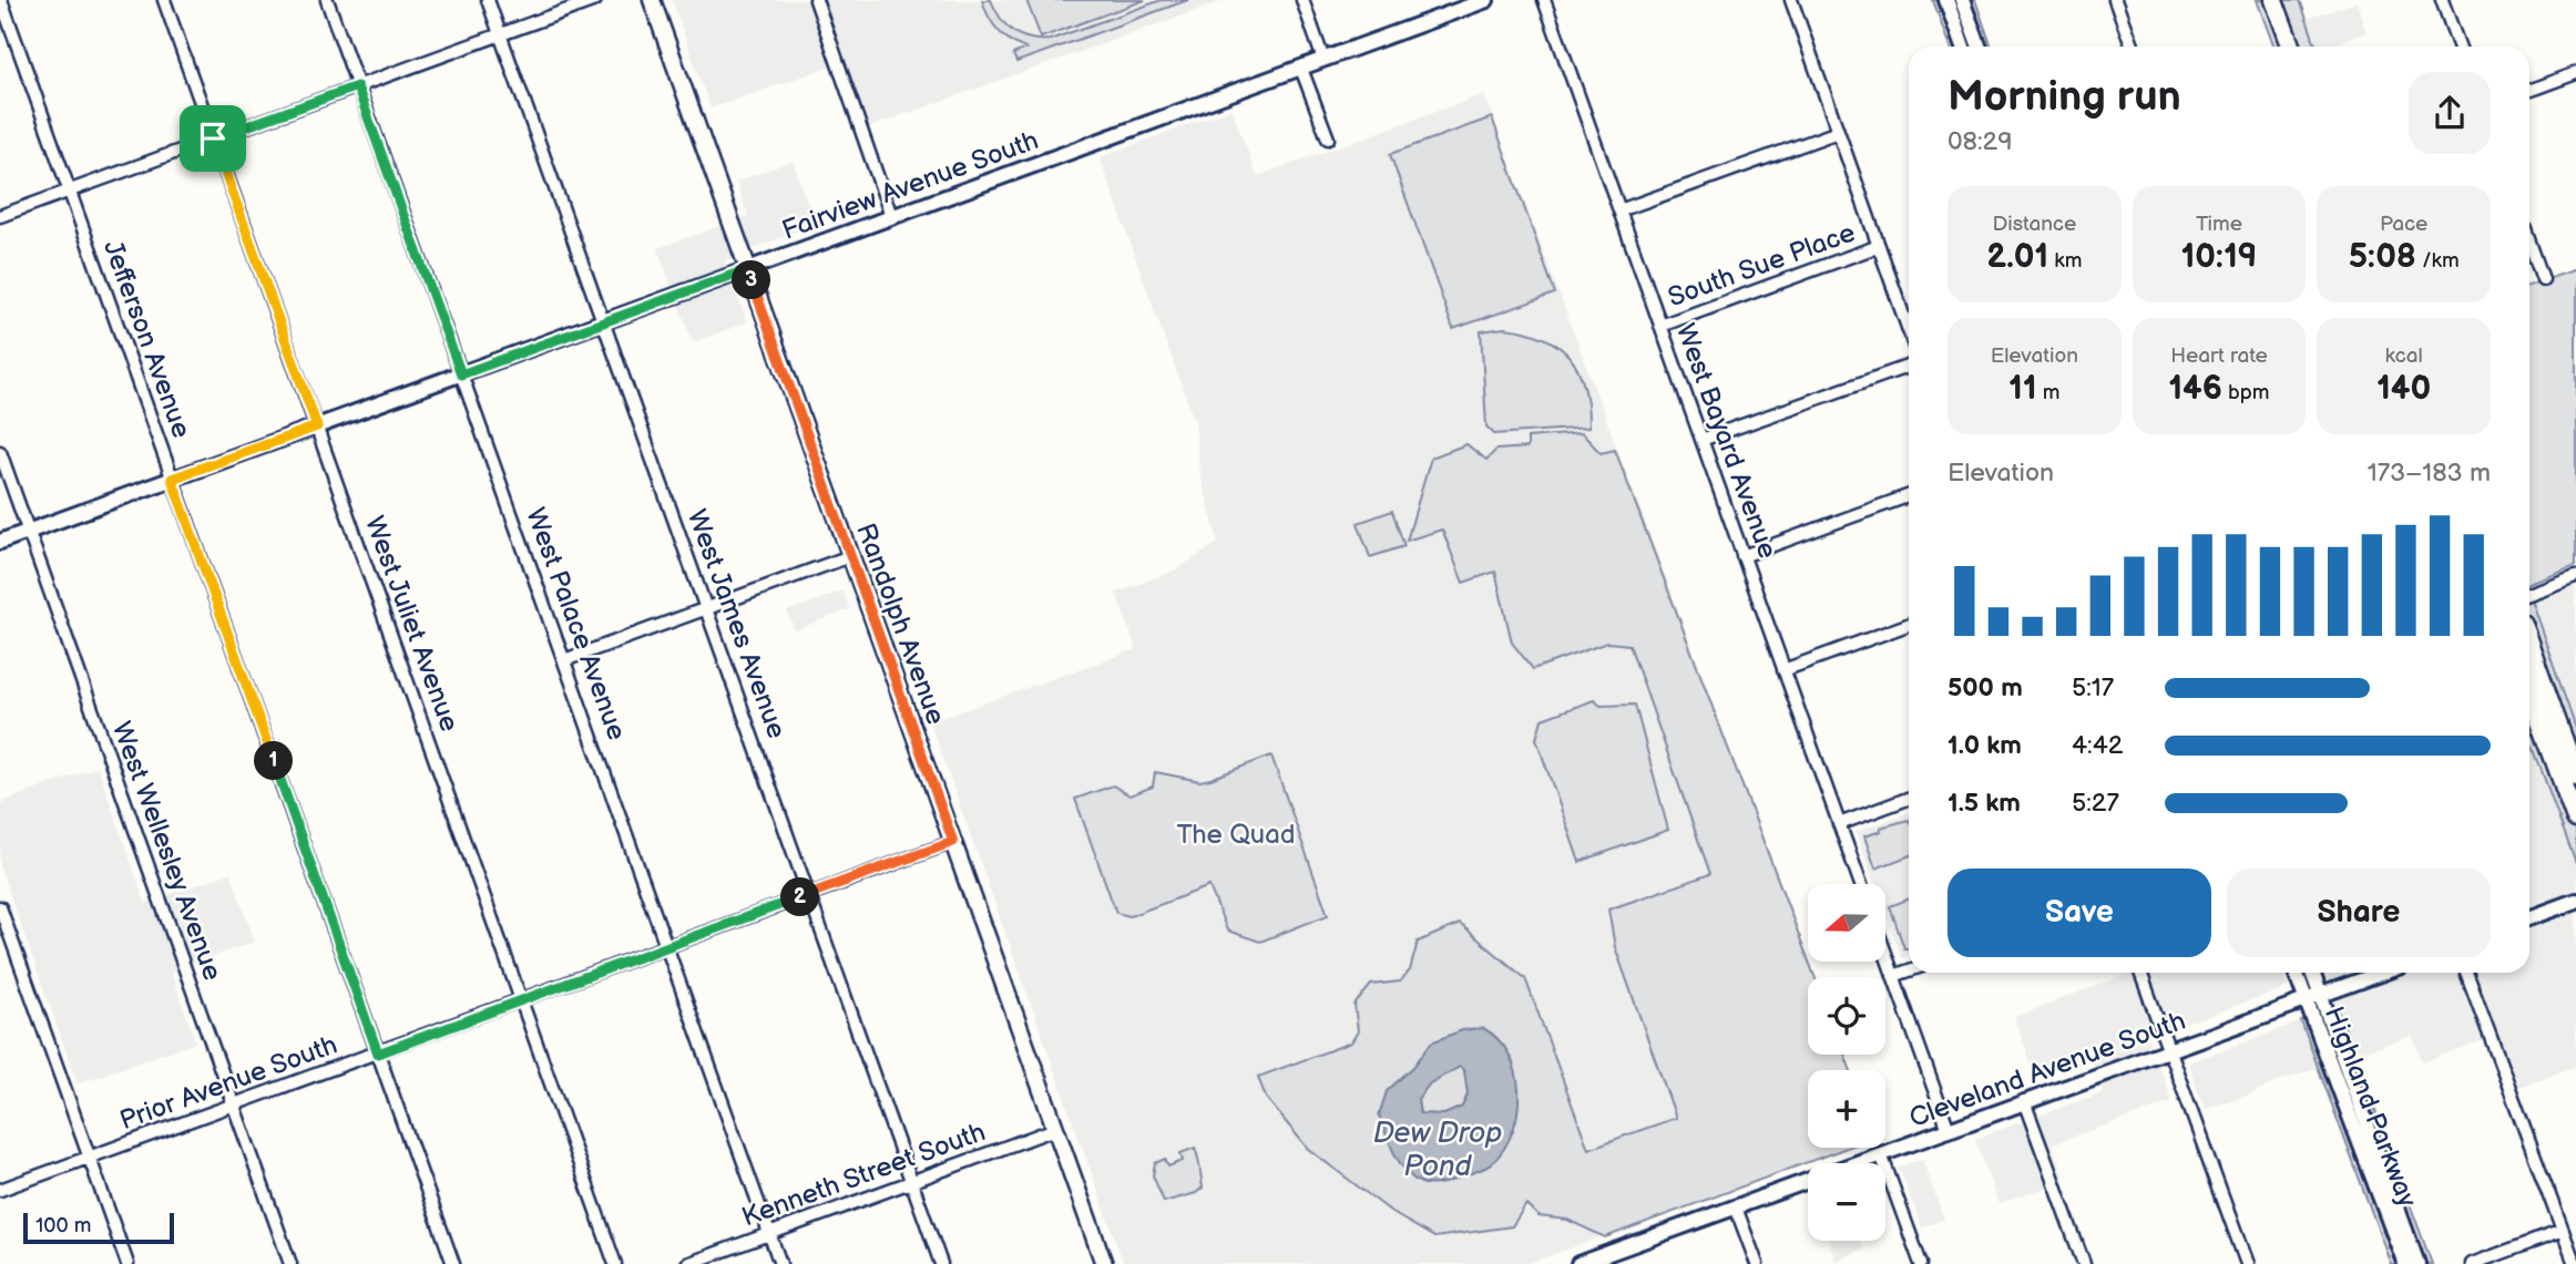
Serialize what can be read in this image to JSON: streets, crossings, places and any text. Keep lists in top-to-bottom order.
{
  "streets": {
    "main road": ["Randolph Avenue"],
    "street": [
      "Fairview Avenue South",
      "South Sue Place",
      "Jefferson Avenue",
      "West Bayard Avenue",
      "West Juliet Avenue",
      "West Palace Avenue",
      "West James Avenue",
      "West Wellesley Avenue",
      "Cleveland Avenue South",
      "Prior Avenue South",
      "Highland Parkway",
      "Kenneth Street South"
    ]
  },
  "crossings": [
    ["Fairview Avenue South", "Jefferson Avenue"],
    ["Fairview Avenue South", "West Juliet Avenue"],
    ["Fairview Avenue South", "West Palace Avenue"],
    ["Fairview Avenue South", "West James Avenue"],
    ["Fairview Avenue South", "Randolph Avenue"],
    ["Fairview Avenue South", "West Wellesley Avenue"],
    ["South Sue Place", "West Bayard Avenue"],
    ["Jefferson Avenue", "Prior Avenue South"],
    ["West Juliet Avenue", "Prior Avenue South"],
    ["West Palace Avenue", "Prior Avenue South"],
    ["West Palace Avenue", "Kenneth Street South"],
    ["West James Avenue", "Prior Avenue South"],
    ["West James Avenue", "Kenneth Street South"],
    ["Randolph Avenue", "Prior Avenue South"],
    ["Randolph Avenue", "Kenneth Street South"],
    ["West Wellesley Avenue", "Prior Avenue South"],
    ["Cleveland Avenue South", "Highland Parkway"]
  ],
  "water": ["Dew Drop Pond"],
  "parks": ["The Quad"],
  "scale_bar": "100 m",
  "north": "left",
  "page": {
    "heading": ["Morning run", "08:29"],
    "stats": [
      ["Distance", "2.01 km"],
      ["Time", "10:19"],
      ["Pace", "5:08 /km"],
      ["Elevation", "11 m"],
      ["Heart rate", "146 bpm"],
      ["kcal", "140"]
    ],
    "pins": ["3", "1", "2"],
    "chart": ["Elevation", "173–183 m"],
    "list": [
      {
        "name": "500 m",
        "note": "5:17"
      },
      {
        "name": "1.0 km",
        "note": "4:42"
      },
      {
        "name": "1.5 km",
        "note": "5:27"
      }
    ],
    "buttons": ["Save", "Share"],
    "map_buttons": ["+", "−"],
    "scale": "100 m"
  }
}
